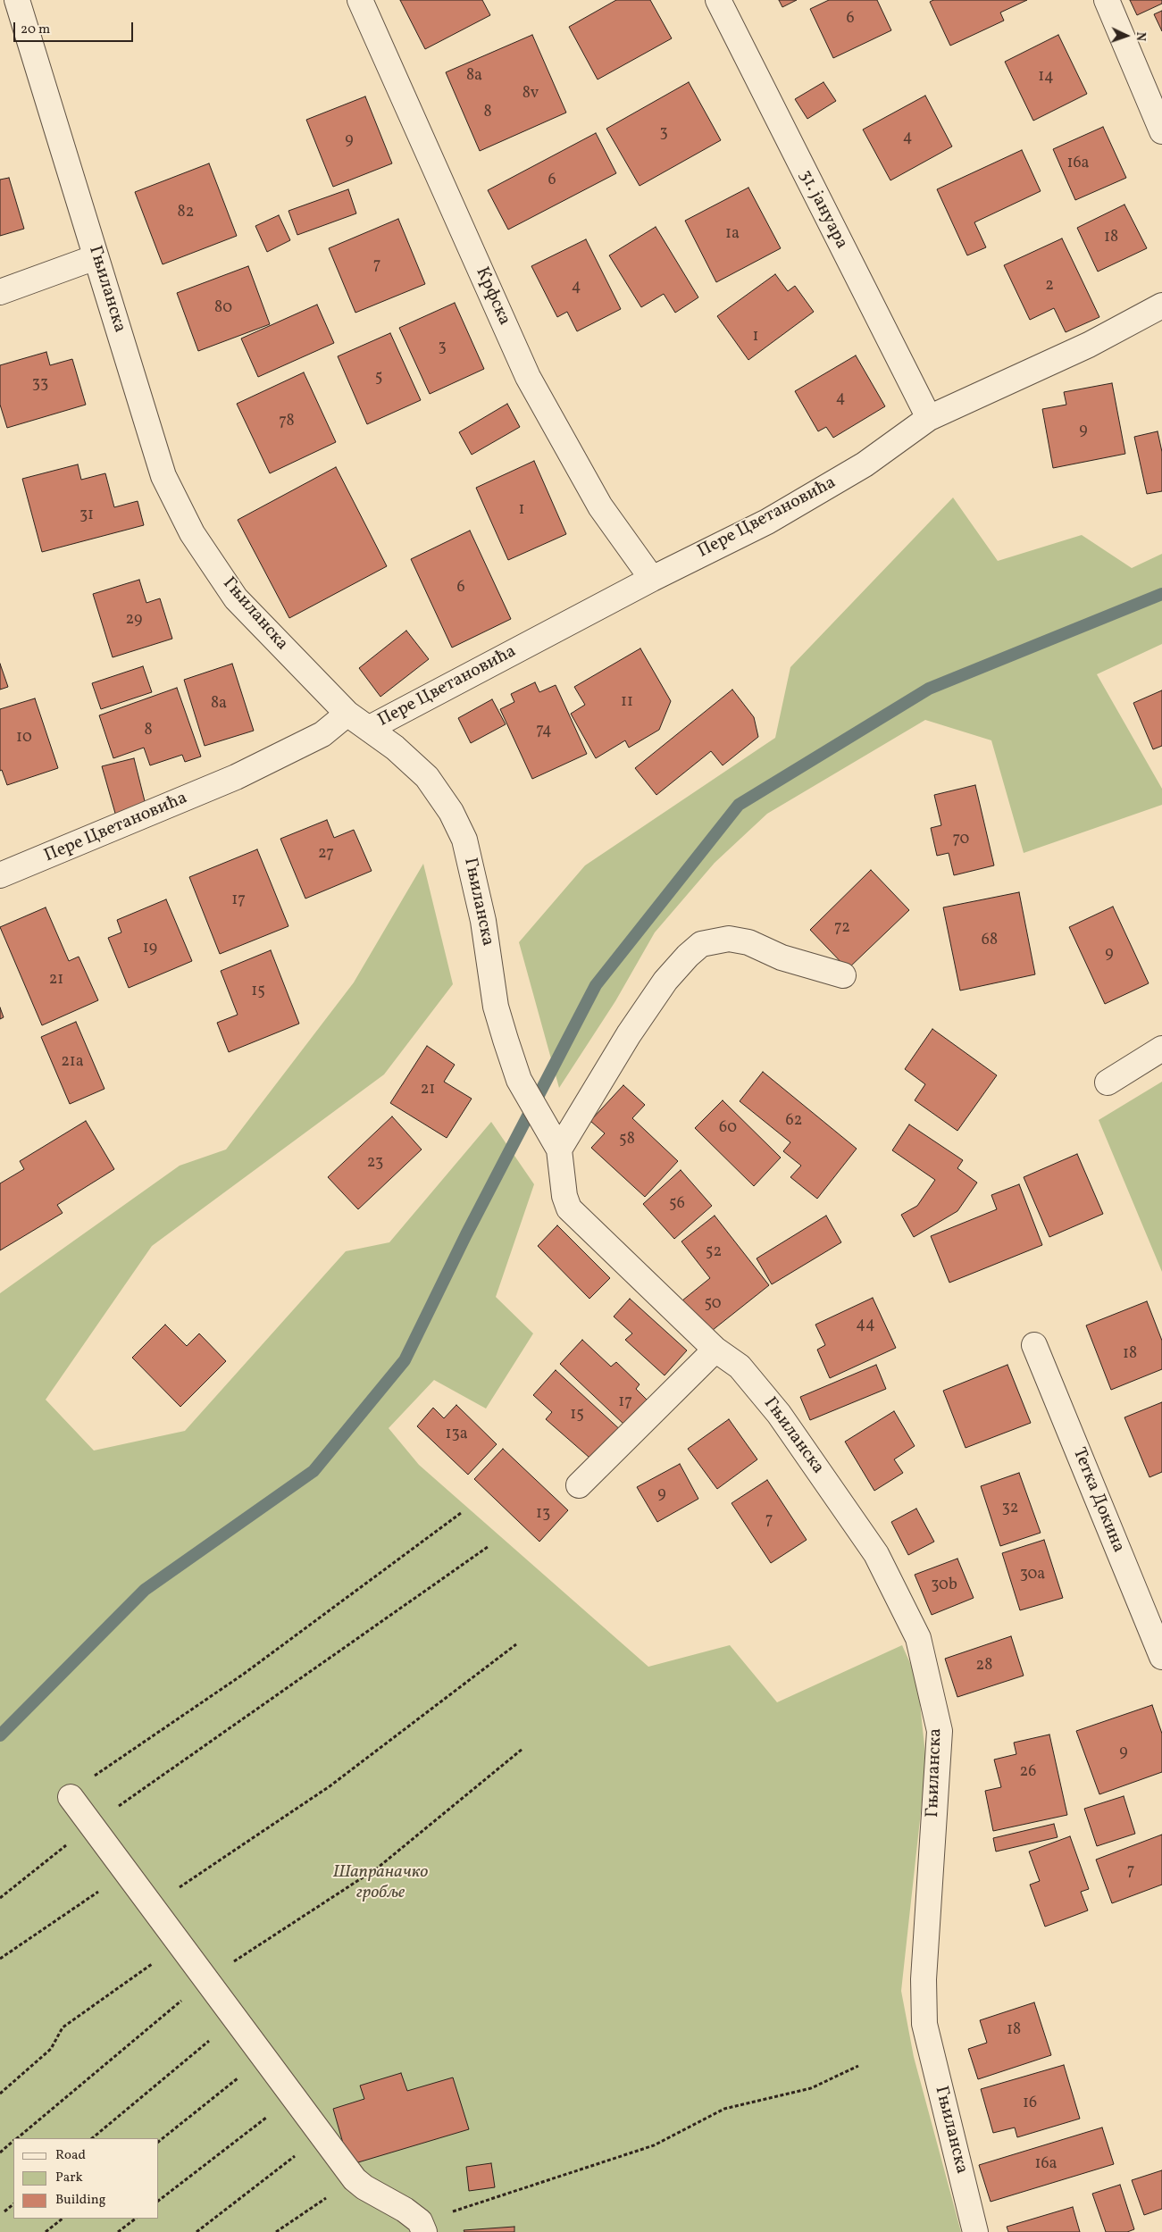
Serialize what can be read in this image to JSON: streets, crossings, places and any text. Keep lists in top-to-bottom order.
{
  "streets": {
    "street": [
      "31. јануара",
      "Гњиланска",
      "Крфска",
      "Пере Цветановића",
      "Тетка Докина"
    ]
  },
  "crossings": [
    ["31. јануара", "Пере Цветановића"],
    ["Гњиланска", "Пере Цветановића"],
    ["Крфска", "Пере Цветановића"]
  ],
  "parks": ["Шапраначко гробље"],
  "house_numbers": [
    "6",
    "8a",
    "14",
    "8v",
    "8",
    "3",
    "4",
    "9",
    "16a",
    "6",
    "82",
    "1a",
    "18",
    "7",
    "2",
    "4",
    "80",
    "1",
    "3",
    "5",
    "33",
    "4",
    "78",
    "9",
    "1",
    "31",
    "6",
    "29",
    "11",
    "8a",
    "8",
    "74",
    "10",
    "70",
    "27",
    "17",
    "72",
    "68",
    "19",
    "9",
    "21",
    "15",
    "21a",
    "21",
    "62",
    "60",
    "58",
    "23",
    "56",
    "52",
    "50",
    "44",
    "18",
    "17",
    "15",
    "13a",
    "9",
    "32",
    "13",
    "7",
    "30a",
    "30b",
    "28",
    "9",
    "26",
    "7",
    "18",
    "16",
    "16a"
  ],
  "legend": ["Road", "Park", "Building"],
  "scale_bar": "20 m",
  "north": "right"
}
